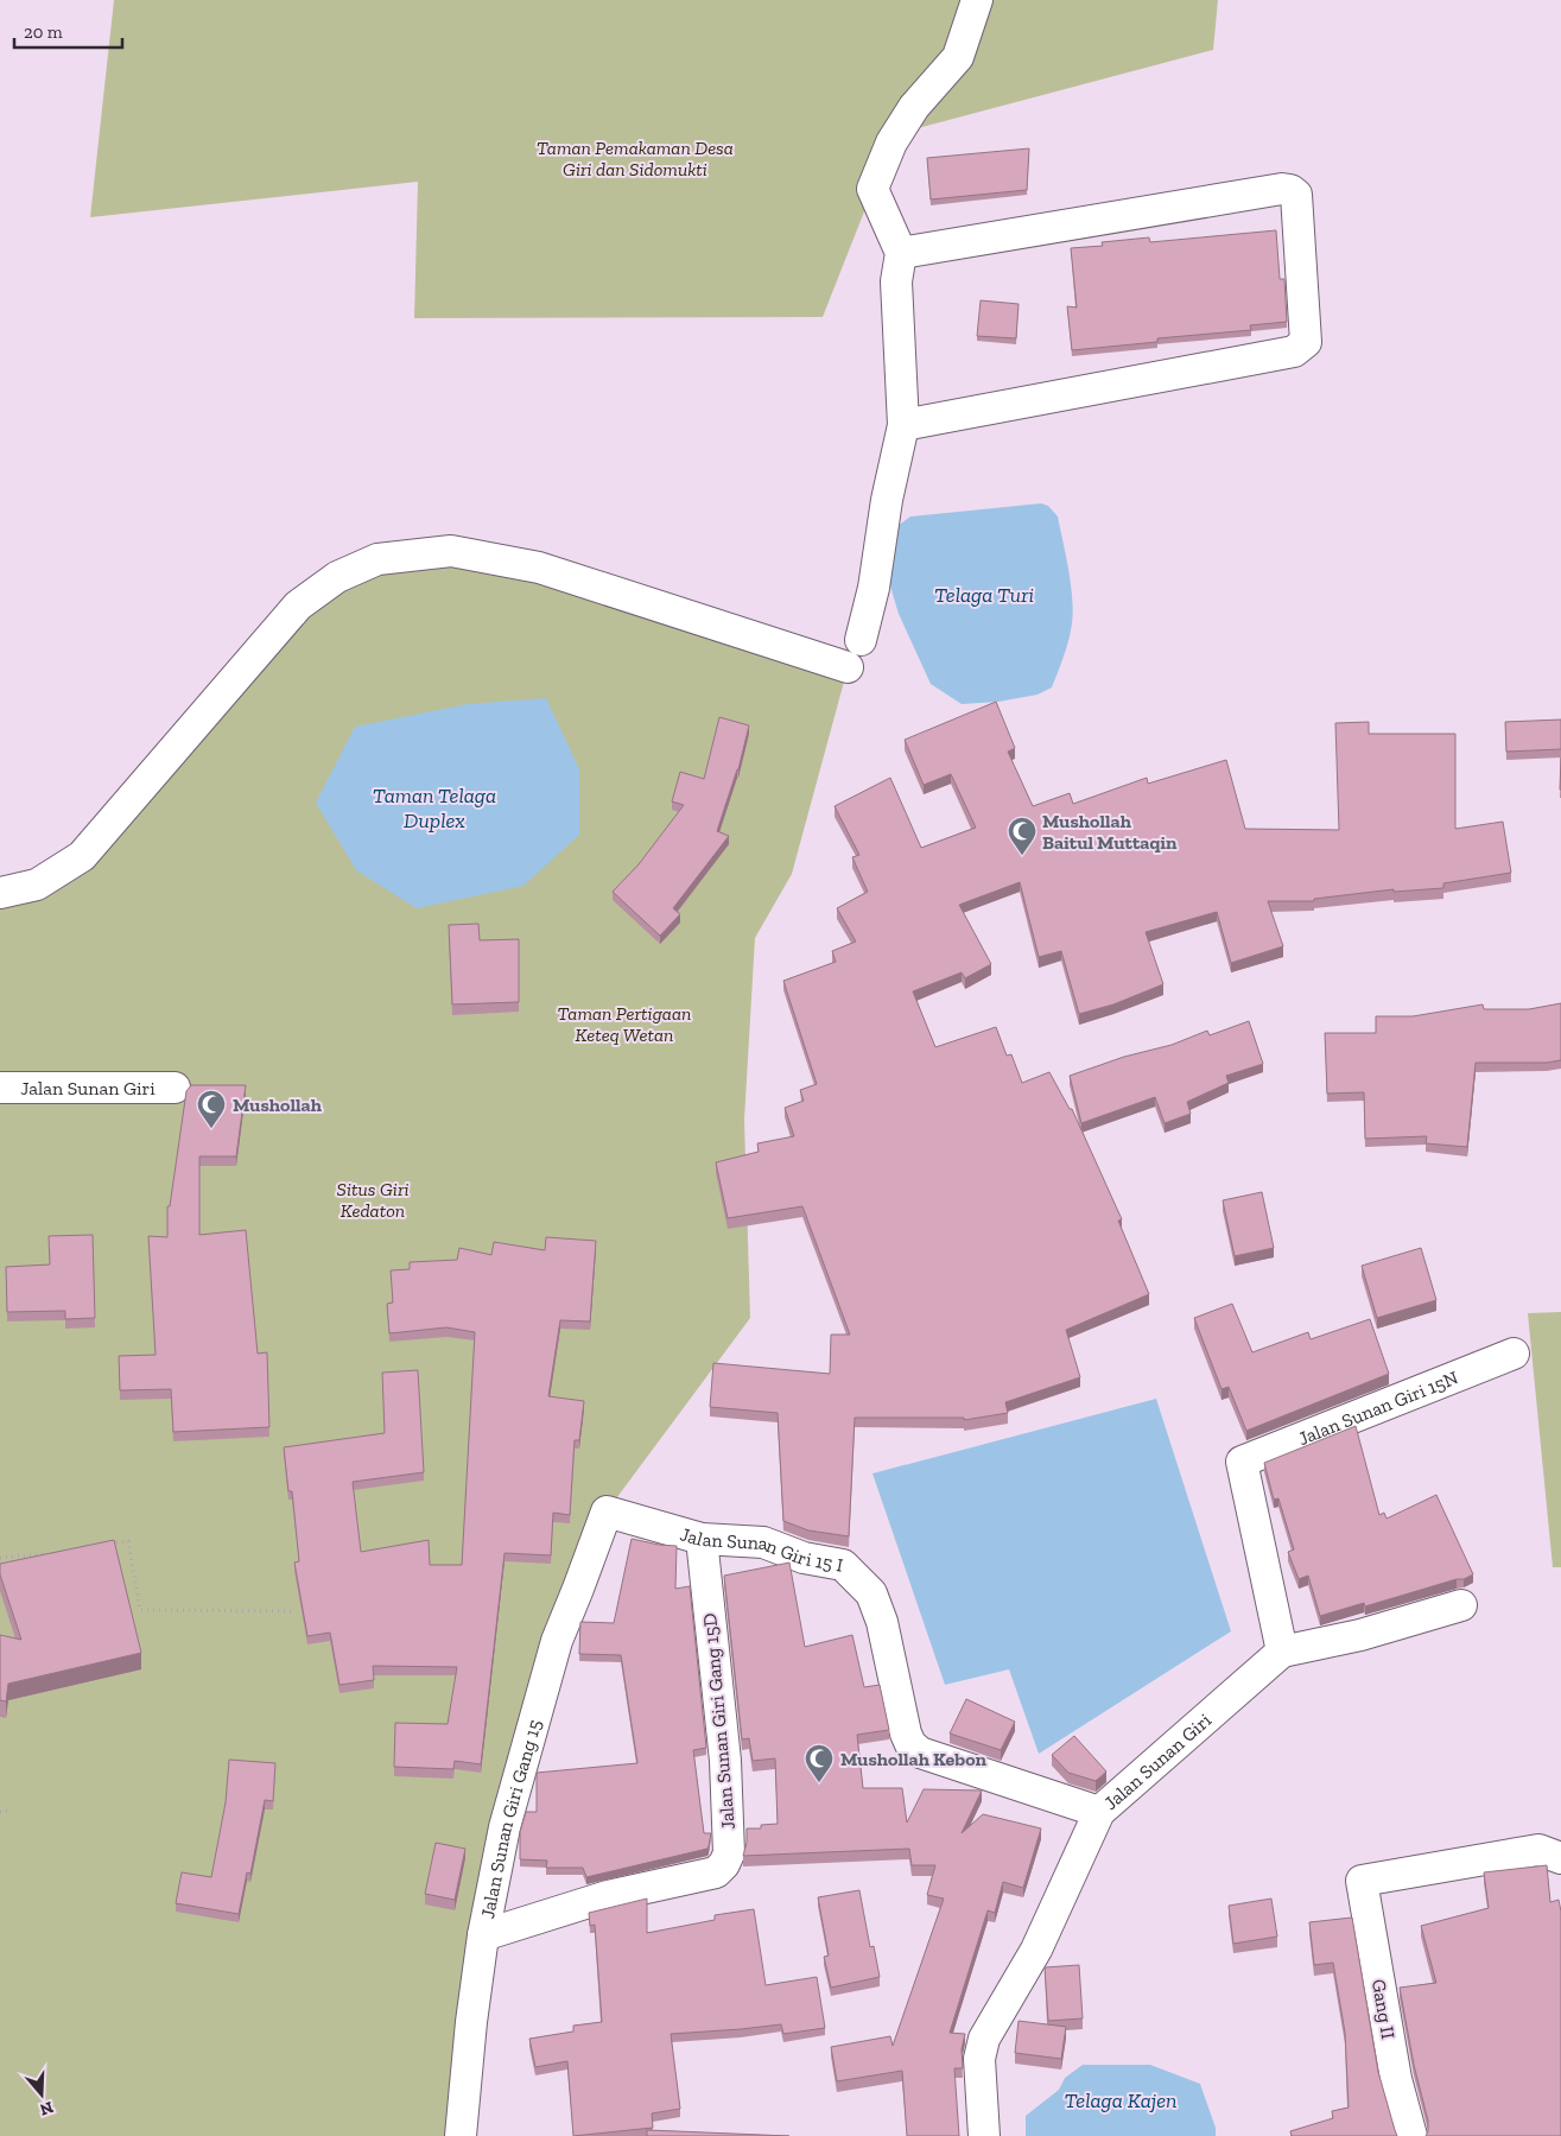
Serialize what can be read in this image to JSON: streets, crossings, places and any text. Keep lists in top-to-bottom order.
{
  "streets": {
    "street": [
      "Jalan Sunan Giri",
      "Jalan Sunan Giri 15N",
      "Jalan Sunan Giri 15 I",
      "Jalan Sunan Giri Gang 15D",
      "Jalan Sunan Giri Gang 15",
      "Gang II"
    ]
  },
  "crossings": [
    ["Jalan Sunan Giri", "Jalan Sunan Giri 15N"],
    ["Jalan Sunan Giri", "Jalan Sunan Giri 15 I"],
    ["Jalan Sunan Giri 15 I", "Jalan Sunan Giri Gang 15D"],
    ["Jalan Sunan Giri 15 I", "Jalan Sunan Giri Gang 15"],
    ["Jalan Sunan Giri Gang 15D", "Jalan Sunan Giri Gang 15"]
  ],
  "water": ["Telaga Turi", "Taman Telaga Duplex", "Telaga Kajen"],
  "parks": ["Taman Pemakaman Desa Giri dan Sidomukti", "Taman Pertigaan Keteq Wetan", "Situs Giri Kedaton"],
  "places": {
    "mosque": ["Mushollah Baitul Muttaqin", "Mushollah", "Mushollah Kebon"]
  },
  "scale_bar": "20 m",
  "north": "bottom"
}
